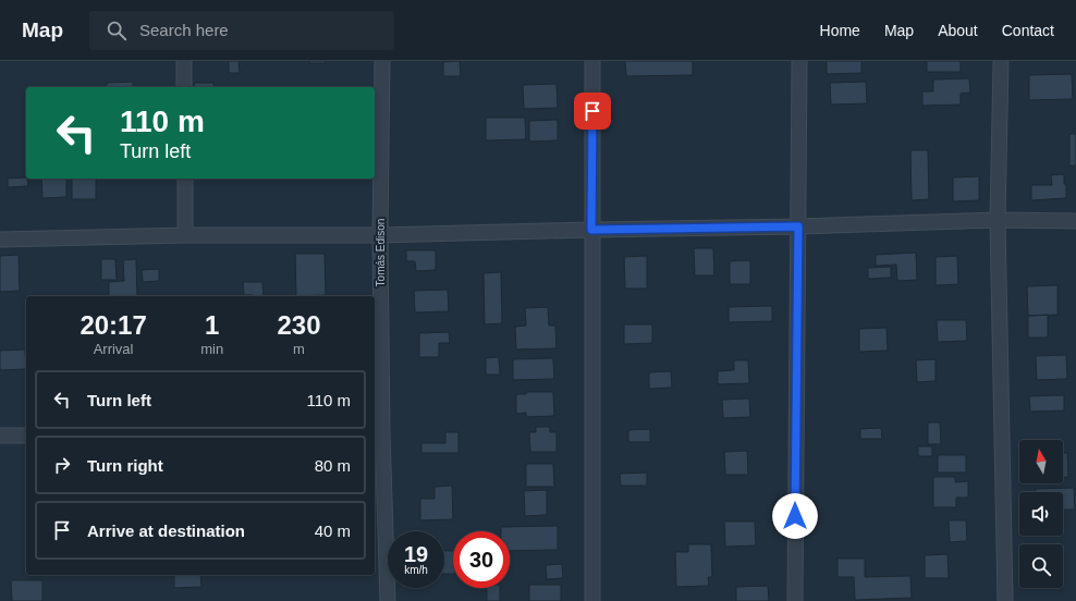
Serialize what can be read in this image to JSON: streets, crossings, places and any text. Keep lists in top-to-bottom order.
{
  "streets": {
    "street": ["Tomás Edison"]
  },
  "north": "top",
  "page": {
    "header": "Map",
    "search": "Search here",
    "nav": [
      "Home",
      "Map",
      "About",
      "Contact"
    ],
    "turn": ["110 m", "Turn left"],
    "eta": [
      "20:17",
      "Arrival",
      "1",
      "min",
      "230",
      "m"
    ],
    "list": [
      {
        "name": "Turn left",
        "value": "110 m"
      },
      {
        "name": "Turn right",
        "value": "80 m"
      },
      {
        "name": "Arrive at destination",
        "value": "40 m"
      }
    ],
    "speed": "19 km/h",
    "limit": "30"
  }
}
